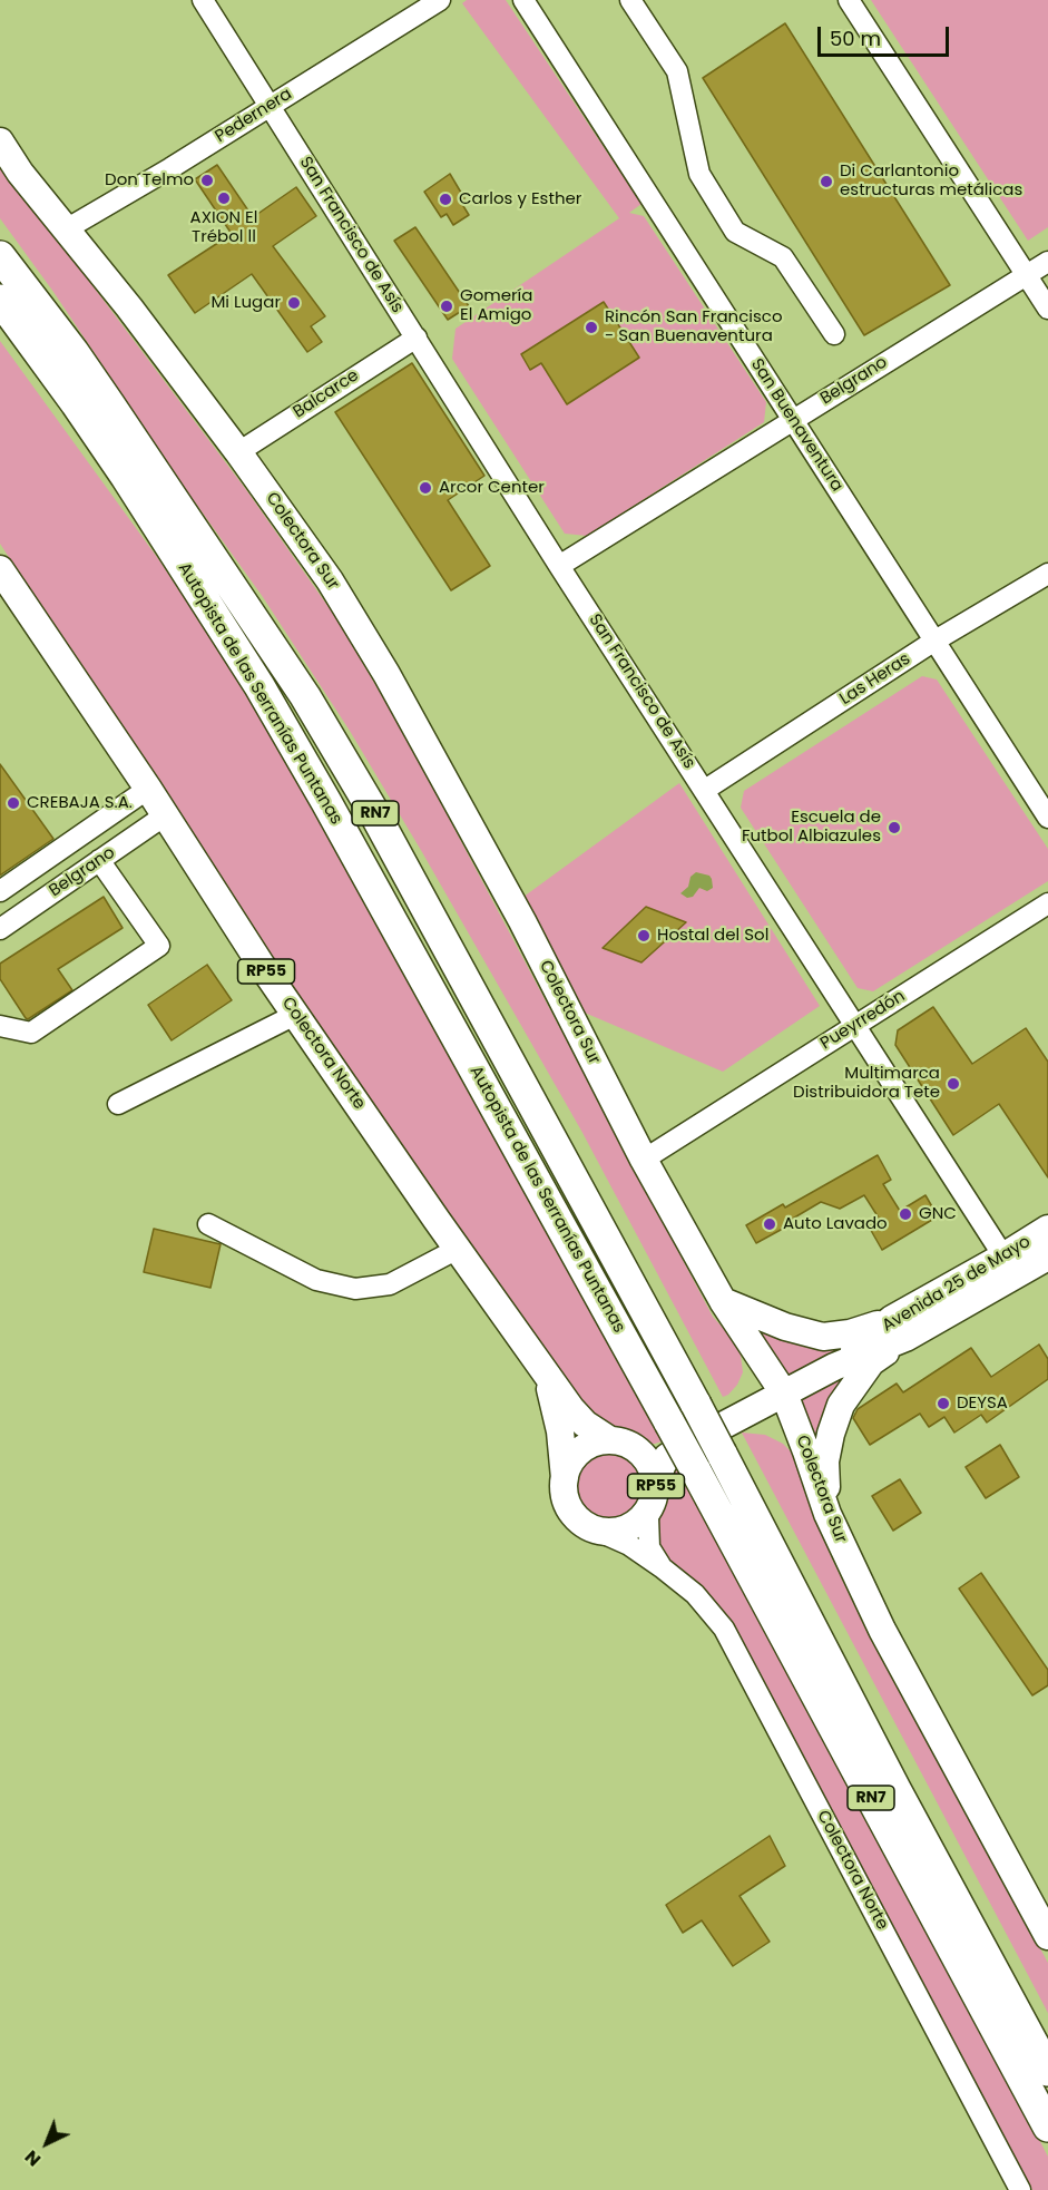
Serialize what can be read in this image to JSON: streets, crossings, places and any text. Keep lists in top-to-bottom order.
{
  "streets": {
    "highway": ["Autopista de las Serranías Puntanas", "RN7"],
    "main road": [
      "Colectora Sur",
      "RP55",
      "Colectora Norte",
      "Avenida 25 de Mayo"
    ],
    "street": [
      "Pedernera",
      "San Francisco de Asís",
      "Belgrano",
      "Balcarce",
      "San Buenaventura",
      "Las Heras",
      "Pueyrredón"
    ]
  },
  "crossings": [
    ["Pedernera", "San Francisco de Asís"],
    ["Pedernera", "Colectora Sur"],
    ["San Francisco de Asís", "Belgrano"],
    ["San Francisco de Asís", "Balcarce"],
    ["San Francisco de Asís", "Las Heras"],
    ["San Francisco de Asís", "Pueyrredón"],
    ["San Francisco de Asís", "Avenida 25 de Mayo"],
    ["Belgrano", "San Buenaventura"],
    ["Belgrano", "Colectora Norte"],
    ["Balcarce", "Colectora Sur"],
    ["San Buenaventura", "Las Heras"],
    ["Colectora Sur", "Pueyrredón"],
    ["Colectora Sur", "Avenida 25 de Mayo"],
    ["RP55", "Colectora Norte"],
    ["RP55", "Avenida 25 de Mayo"],
    ["Colectora Norte", "Avenida 25 de Mayo"]
  ],
  "places": [
    "Don Telmo",
    "Di Carlantonio estructuras metálicas",
    "AXION El Trébol ll",
    "Carlos y Esther",
    "Mi Lugar",
    "Gomería El Amigo",
    "Rincón San Francisco - San Buenaventura",
    "Arcor Center",
    "CREBAJA S.A.",
    "Escuela de Futbol Albiazules",
    "Hostal del Sol",
    "Multimarca Distribuidora Tete",
    "GNC",
    "Auto Lavado",
    "DEYSA"
  ],
  "scale_bar": "50 m",
  "north": "bottom left"
}
